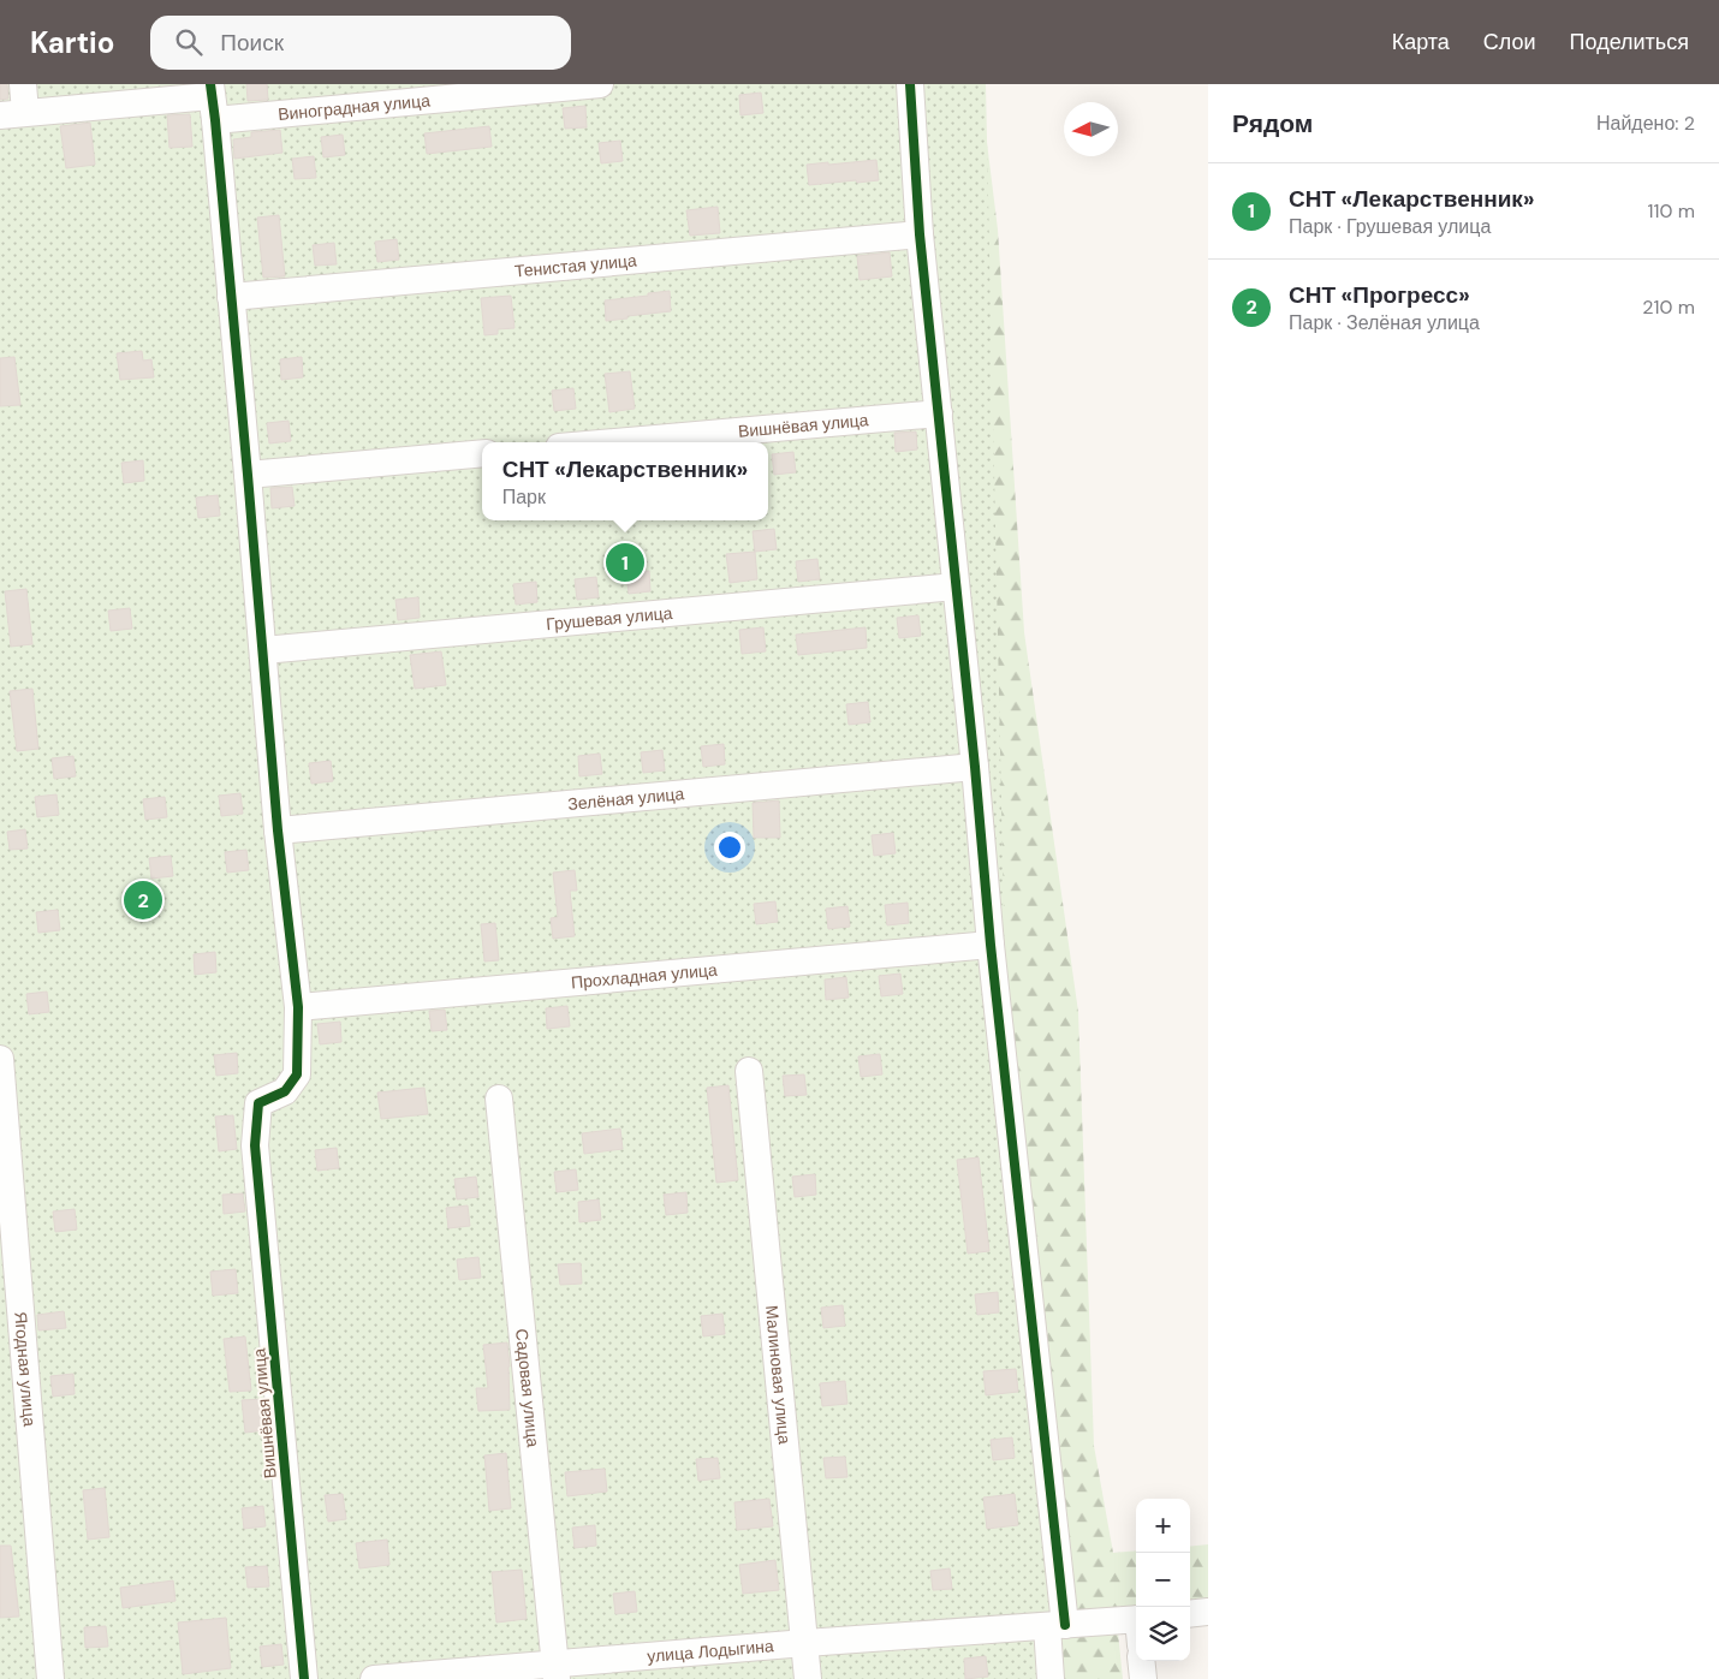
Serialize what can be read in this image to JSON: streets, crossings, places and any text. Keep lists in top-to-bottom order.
{
  "streets": {
    "street": [
      "Виноградная улица",
      "Тенистая улица",
      "Вишнёвая улица",
      "Грушевая улица",
      "Зелёная улица",
      "Прохладная улица",
      "Ягодная улица",
      "Малиновая улица",
      "Садовая улица",
      "улица Лодыгина"
    ]
  },
  "crossings": [
    ["Вишнёвая улица", "Прохладная улица"],
    ["Малиновая улица", "улица Лодыгина"],
    ["Садовая улица", "улица Лодыгина"]
  ],
  "north": "left",
  "page": {
    "header": "Kartio",
    "search": "Поиск",
    "nav": ["Карта", "Слои", "Поделиться"],
    "heading": ["Рядом", "Найдено: 2"],
    "list": [
      {
        "mark": "1",
        "name": "СНТ «Лекарственник»",
        "note": "Парк · Грушевая улица",
        "value": "110 m"
      },
      {
        "mark": "2",
        "name": "СНТ «Прогресс»",
        "note": "Парк · Зелёная улица",
        "value": "210 m"
      }
    ],
    "popup": ["СНТ «Лекарственник»", "Парк"],
    "pins": ["1", "2"],
    "map_buttons": ["+", "−"]
  }
}
